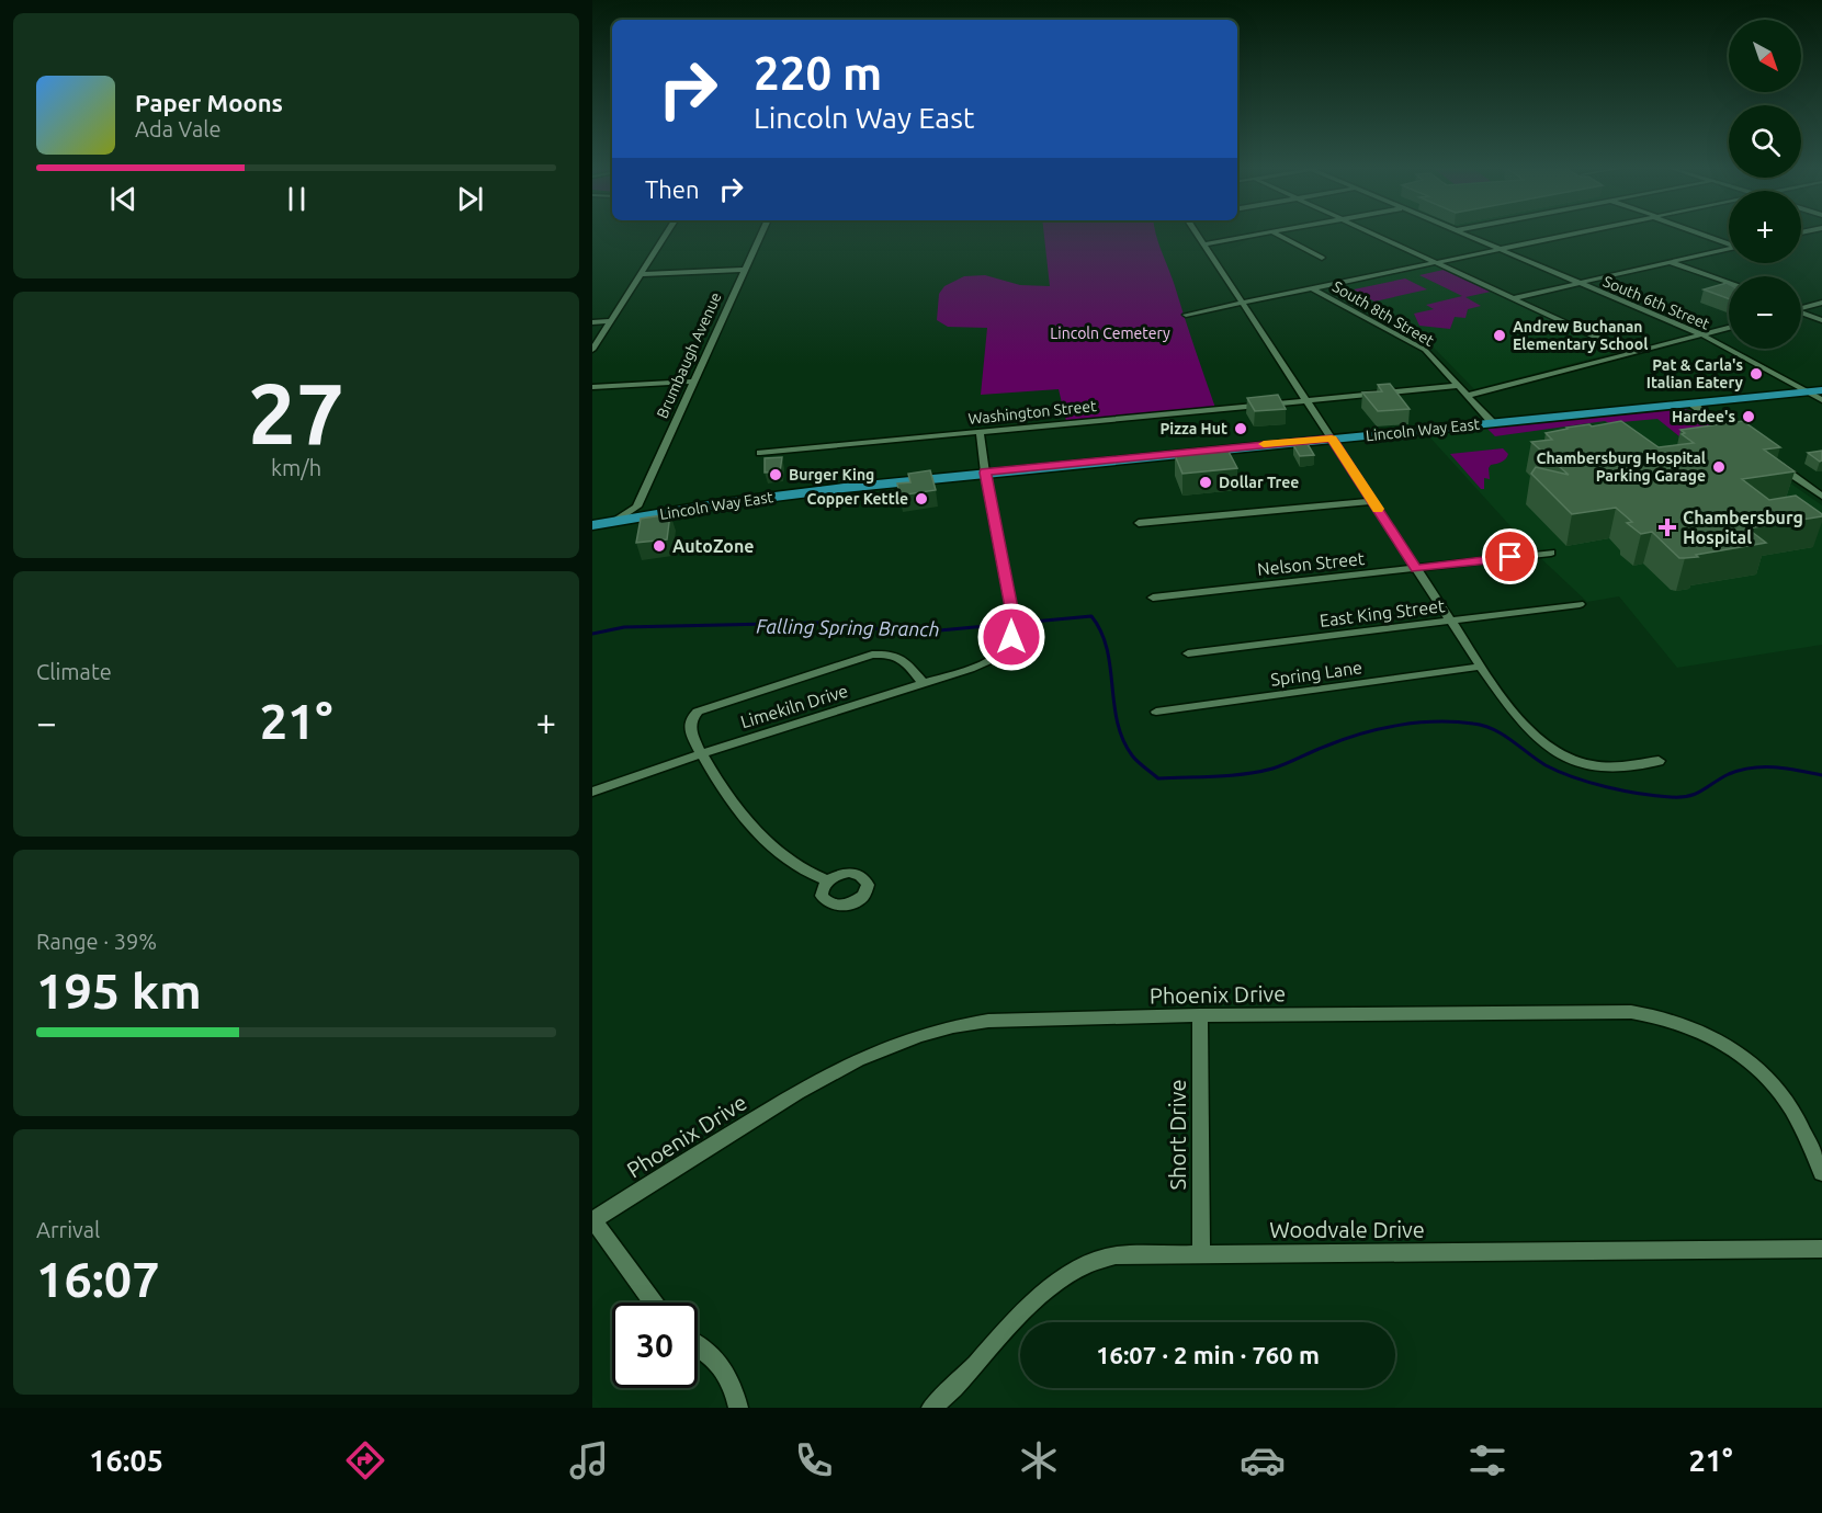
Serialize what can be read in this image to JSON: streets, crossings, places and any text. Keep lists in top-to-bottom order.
{
  "streets": {
    "highway": ["Lincoln Way East"],
    "street": [
      "South 6th Street",
      "South 8th Street",
      "Brumbaugh Avenue",
      "Washington Street",
      "Nelson Street",
      "East King Street",
      "Spring Lane",
      "Limekiln Drive",
      "Phoenix Drive",
      "Short Drive",
      "Woodvale Drive"
    ]
  },
  "crossings": [
    ["South 6th Street", "Lincoln Way East"],
    ["South 8th Street", "Washington Street"],
    ["South 8th Street", "Lincoln Way East"],
    ["Lincoln Way East", "Limekiln Drive"],
    ["Phoenix Drive", "Short Drive"],
    ["Short Drive", "Woodvale Drive"]
  ],
  "water": ["Falling Spring Branch"],
  "parks": ["Lincoln Cemetery"],
  "places": {
    "other": [
      "Andrew Buchanan Elementary School",
      "Pat & Carla's Italian Eatery",
      "Hardee's",
      "Pizza Hut",
      "Chambersburg Hospital Parking Garage",
      "Burger King",
      "Dollar Tree",
      "Copper Kettle",
      "AutoZone"
    ],
    "health": ["Chambersburg Hospital"]
  },
  "north": "bottom right",
  "page": {
    "map_buttons": ["+", "−"],
    "turn": ["220 m", "Lincoln Way East"],
    "song": ["Paper Moons", "Ada Vale"],
    "then": "Then",
    "tile": [
      ["27", "km/h"],
      "Climate",
      ["Range · 39%", "195 km"],
      ["Arrival", "16:07"]
    ],
    "heat": ["−", "21°", "+"],
    "limit": "30",
    "trip": "16:07 · 2 min · 760 m",
    "tabs": ["16:05", "21°"]
  }
}
